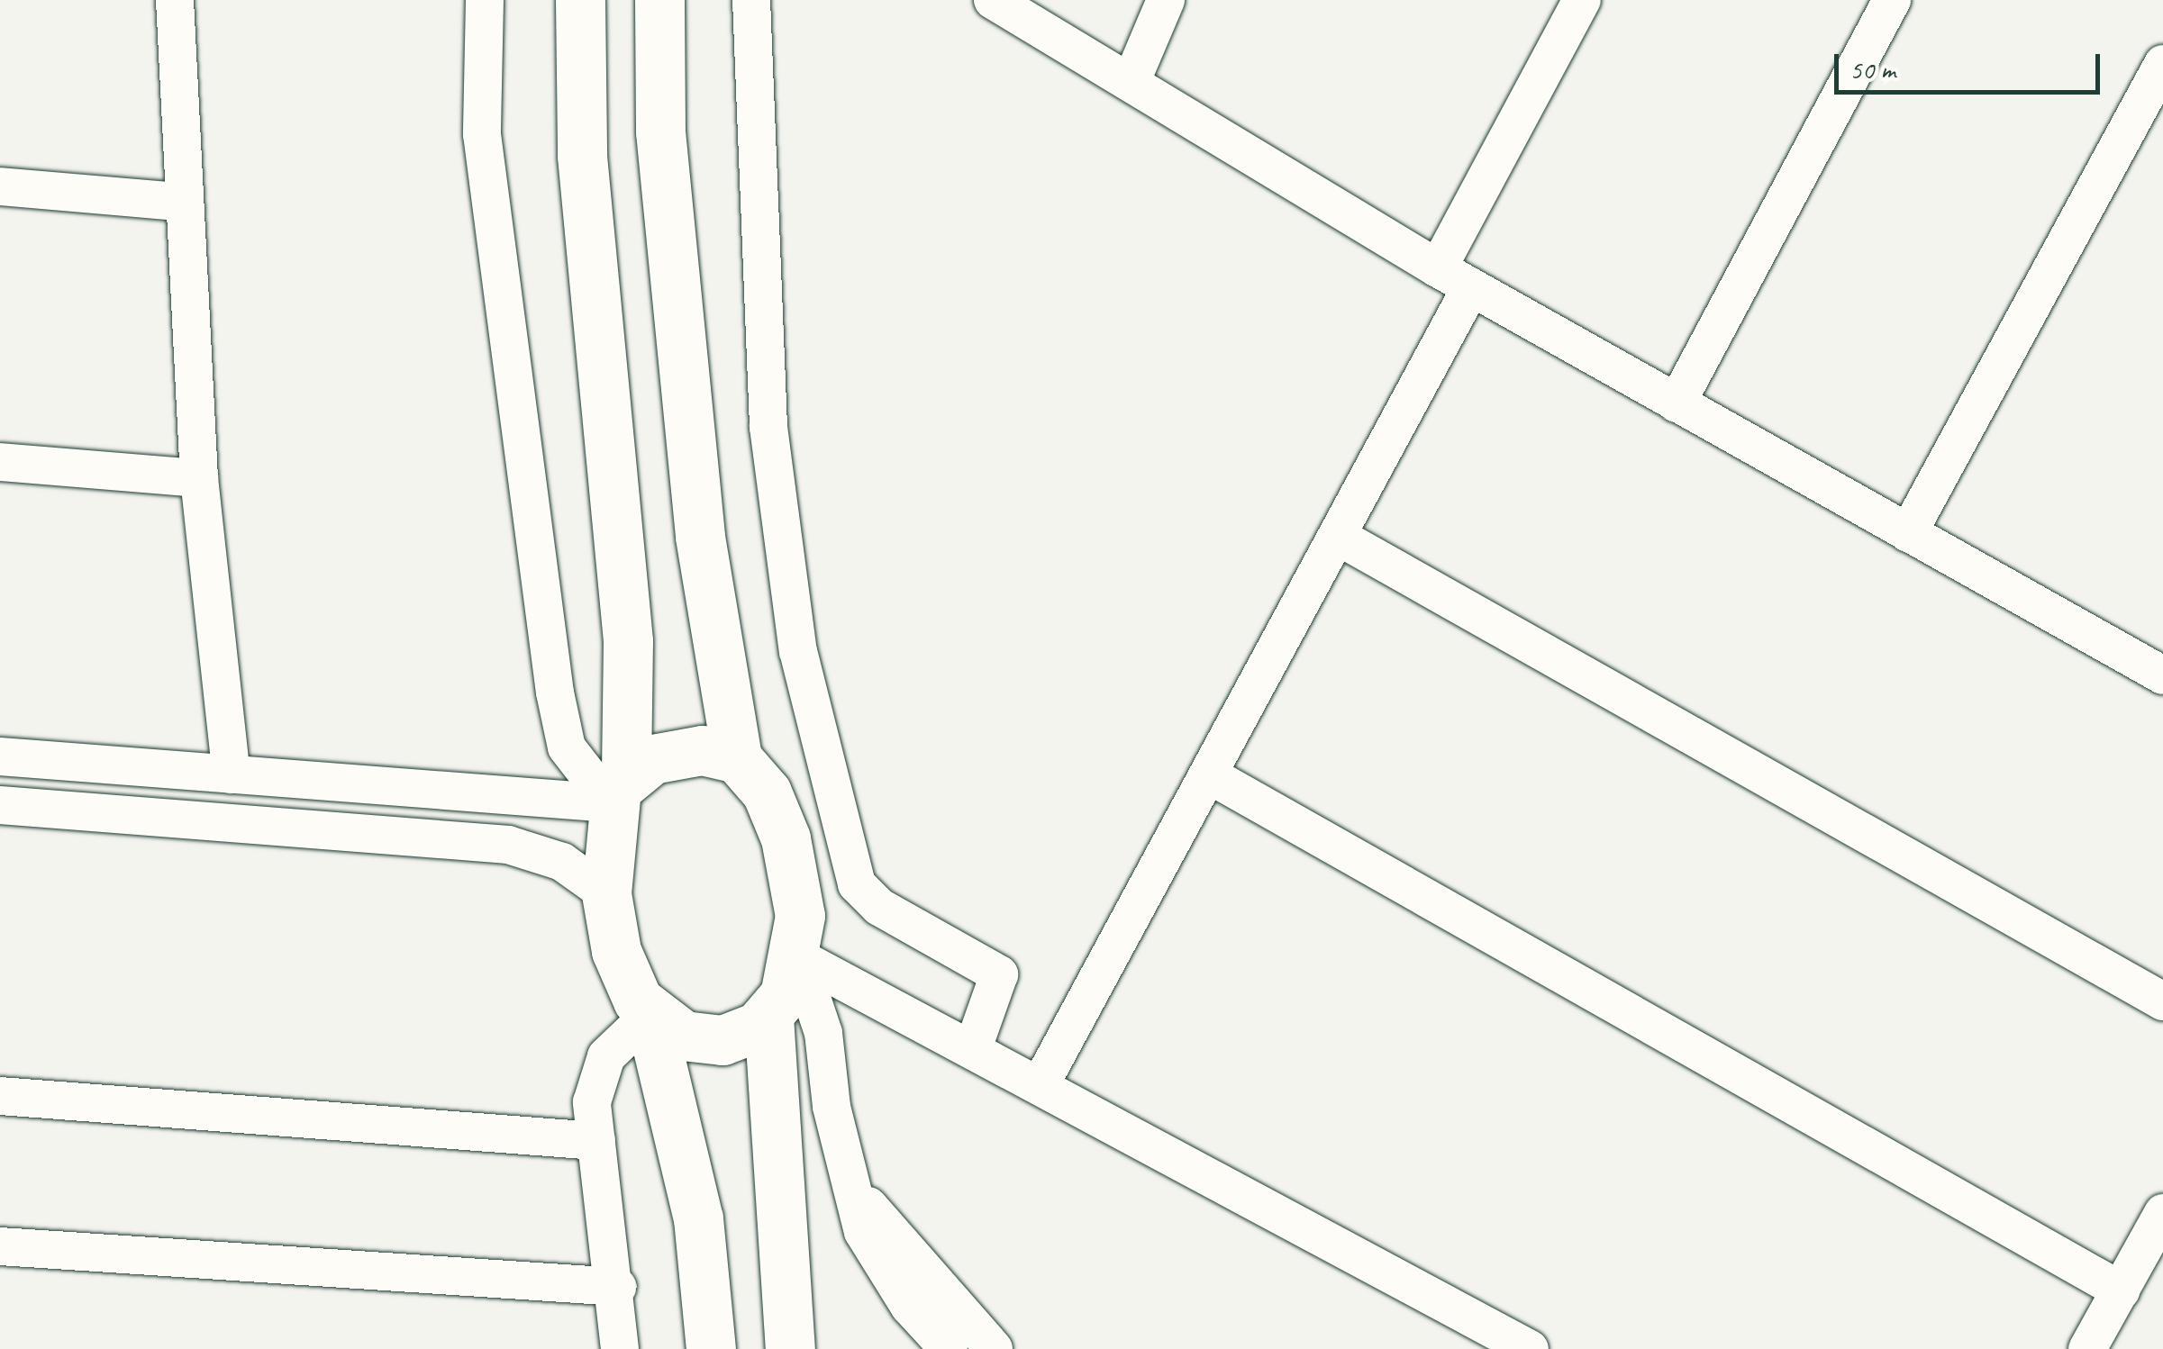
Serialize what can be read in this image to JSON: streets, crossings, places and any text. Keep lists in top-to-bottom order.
{
  "scale_bar": "50 m"
}
